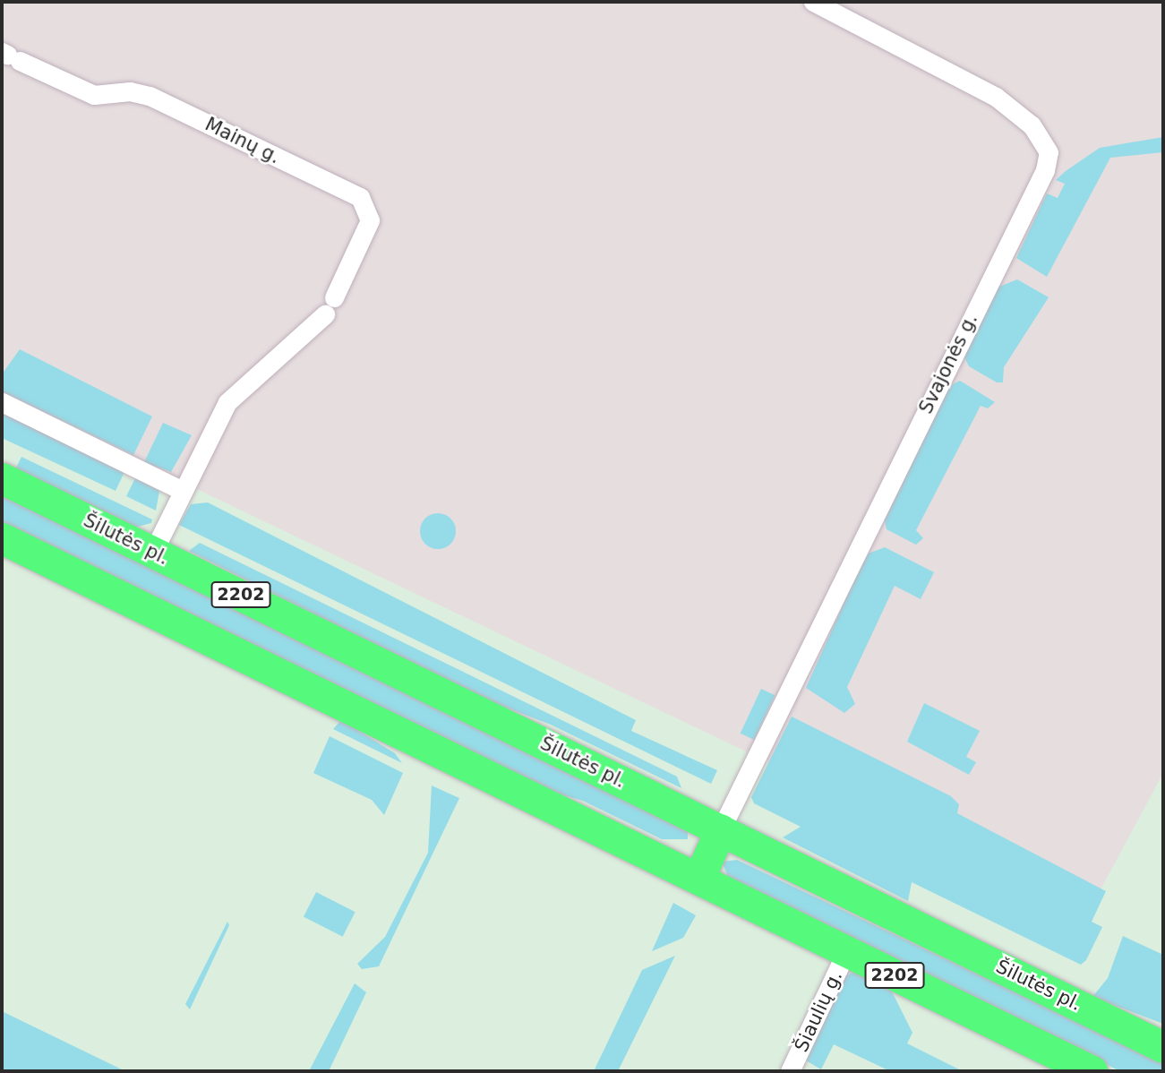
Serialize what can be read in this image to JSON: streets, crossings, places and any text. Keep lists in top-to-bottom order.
{
  "streets": {
    "main road": ["Šilutės pl.", "2202"],
    "street": ["Mainų g.", "Svajonės g.", "Šiaulių g."]
  },
  "crossings": [
    ["Svajonės g.", "Šilutės pl."],
    ["2202", "Šiaulių g."]
  ]
}
